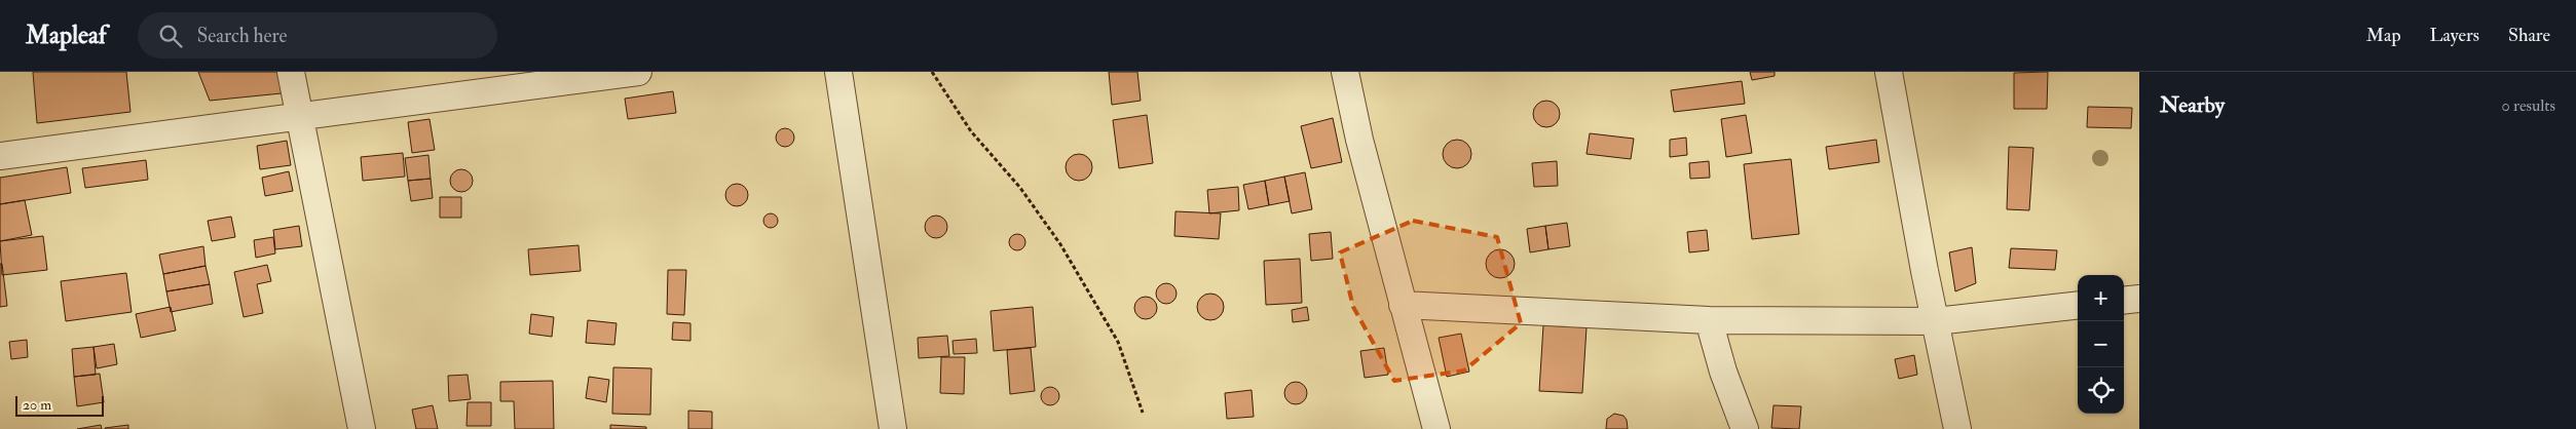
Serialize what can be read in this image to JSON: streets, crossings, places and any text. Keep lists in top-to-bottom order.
{
  "scale_bar": "20 m",
  "page": {
    "header": "Mapleaf",
    "search": "Search here",
    "nav": ["Map", "Layers", "Share"],
    "heading": ["Nearby", "0 results"],
    "map_buttons": ["+", "−"],
    "scale": "20 m"
  }
}
